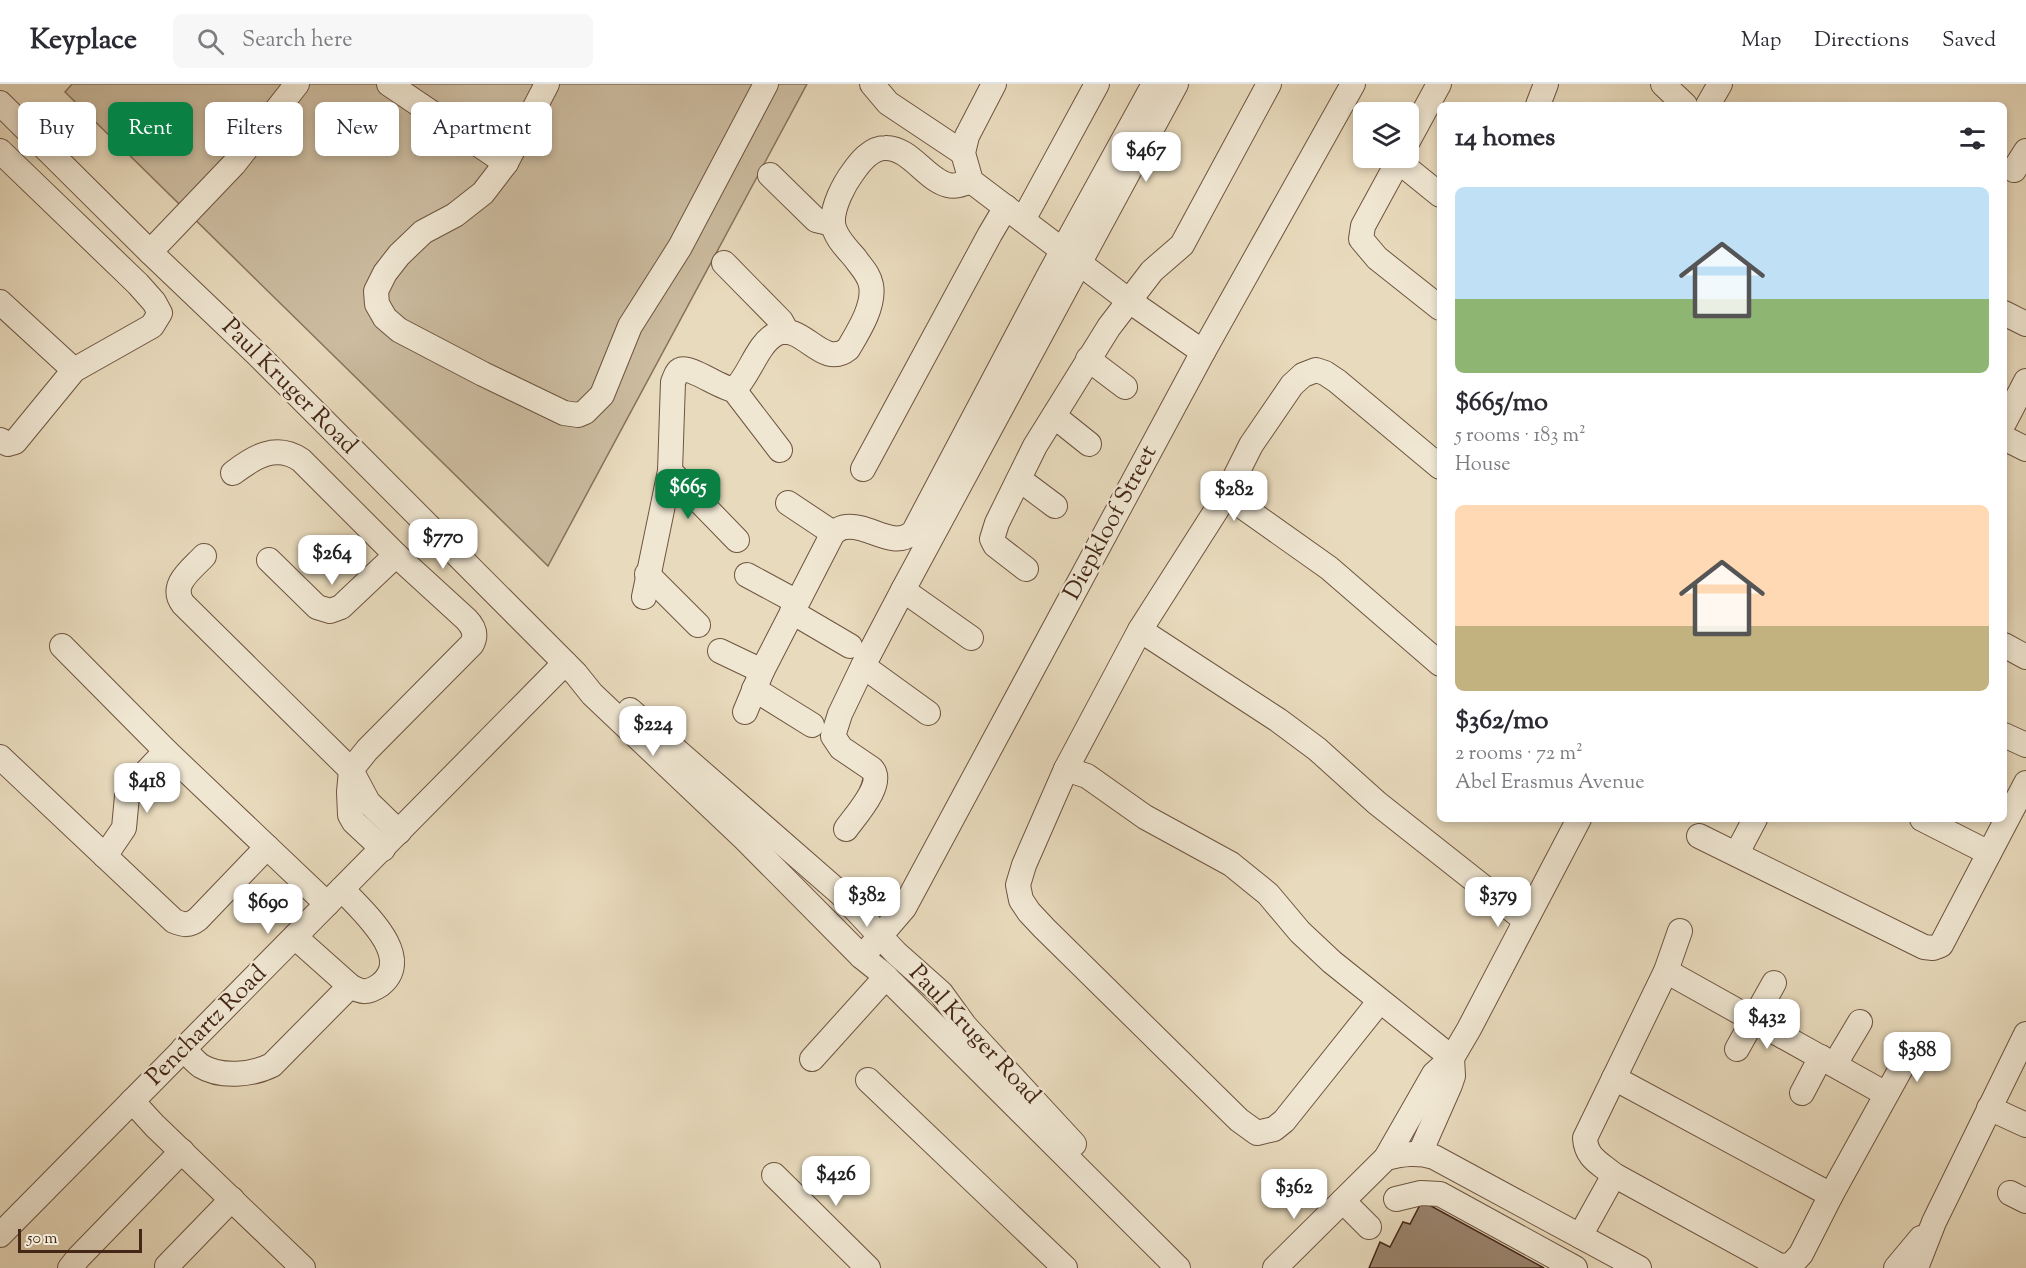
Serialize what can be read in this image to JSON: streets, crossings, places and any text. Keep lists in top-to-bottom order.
{
  "streets": {
    "street": ["Paul Kruger Road", "Diepkloof Street", "Penchartz Road"]
  },
  "crossings": [
    ["Paul Kruger Road", "Diepkloof Street"],
    ["Paul Kruger Road", "Penchartz Road"]
  ],
  "scale_bar": "50 m",
  "page": {
    "header": "Keyplace",
    "search": "Search here",
    "nav": ["Map", "Directions", "Saved"],
    "chip": [
      "Buy",
      "Rent",
      "Filters",
      "New",
      "Apartment"
    ],
    "heading": "14 homes",
    "price": [
      "$467",
      "$665",
      "$282",
      "$770",
      "$264",
      "$224",
      "$418",
      "$382",
      "$379",
      "$690",
      "$432",
      "$388",
      "$426",
      "$362"
    ],
    "list": [
      {
        "name": "$665/mo",
        "note": "5 rooms · 183 m² · House"
      },
      {
        "name": "$362/mo",
        "note": "2 rooms · 72 m² · Abel Erasmus Avenue"
      }
    ],
    "scale": "50 m"
  }
}
